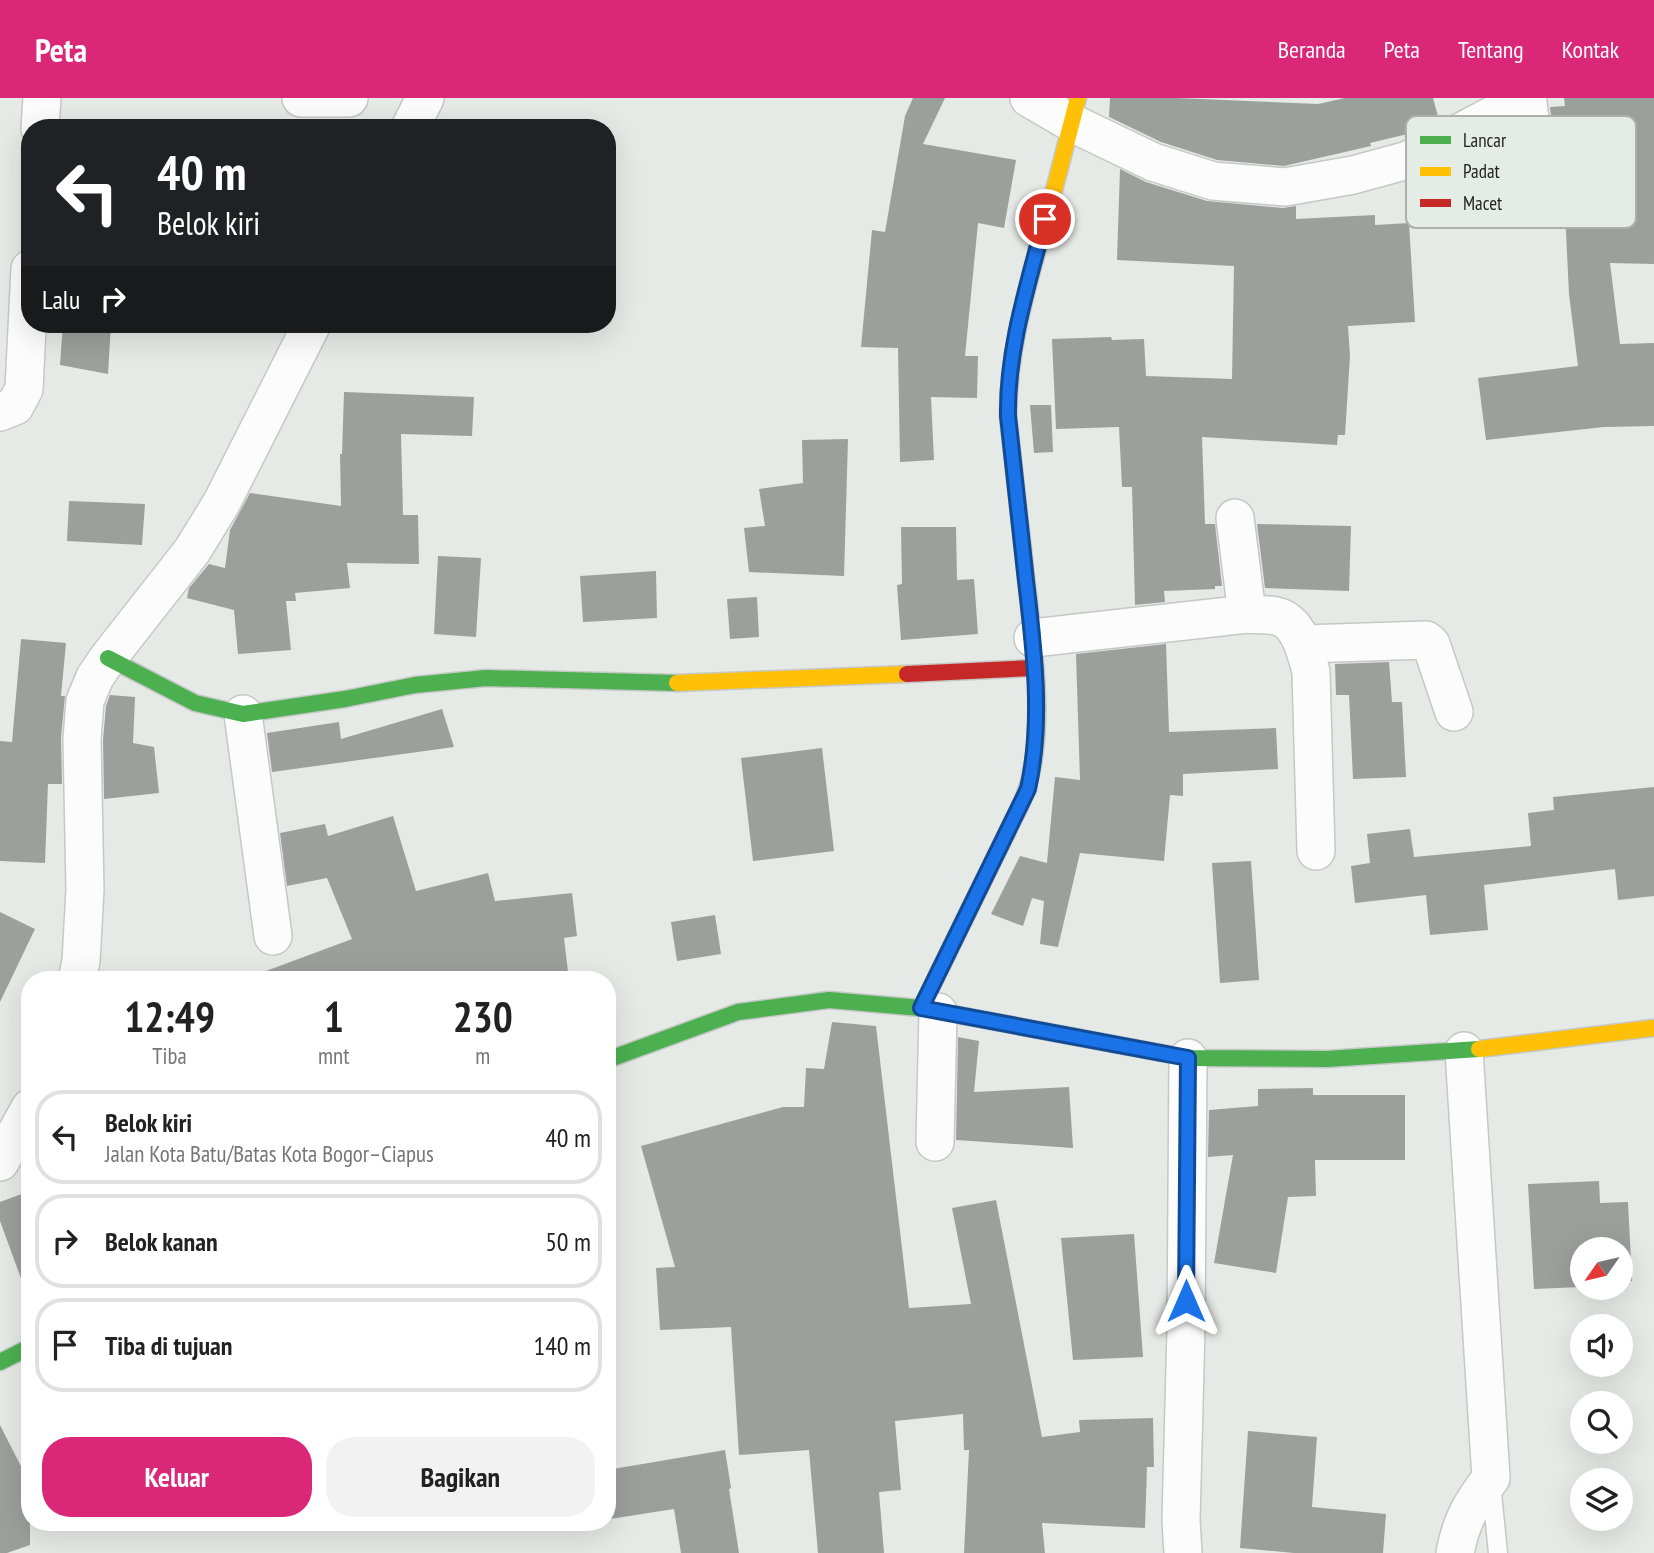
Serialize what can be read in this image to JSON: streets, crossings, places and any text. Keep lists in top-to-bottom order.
{
  "legend": ["Lancar", "Padat", "Macet"],
  "north": "bottom left",
  "page": {
    "header": "Peta",
    "nav": [
      "Beranda",
      "Peta",
      "Tentang",
      "Kontak"
    ],
    "turn": ["40 m", "Belok kiri"],
    "then": "Lalu",
    "eta": [
      "12:49",
      "Tiba",
      "1",
      "mnt",
      "230",
      "m"
    ],
    "list": [
      {
        "name": "Belok kiri",
        "note": "Jalan Kota Batu/Batas Kota Bogor–Ciapus",
        "value": "40 m"
      },
      {
        "name": "Belok kanan",
        "value": "50 m"
      },
      {
        "name": "Tiba di tujuan",
        "value": "140 m"
      }
    ],
    "buttons": ["Keluar", "Bagikan"]
  }
}
